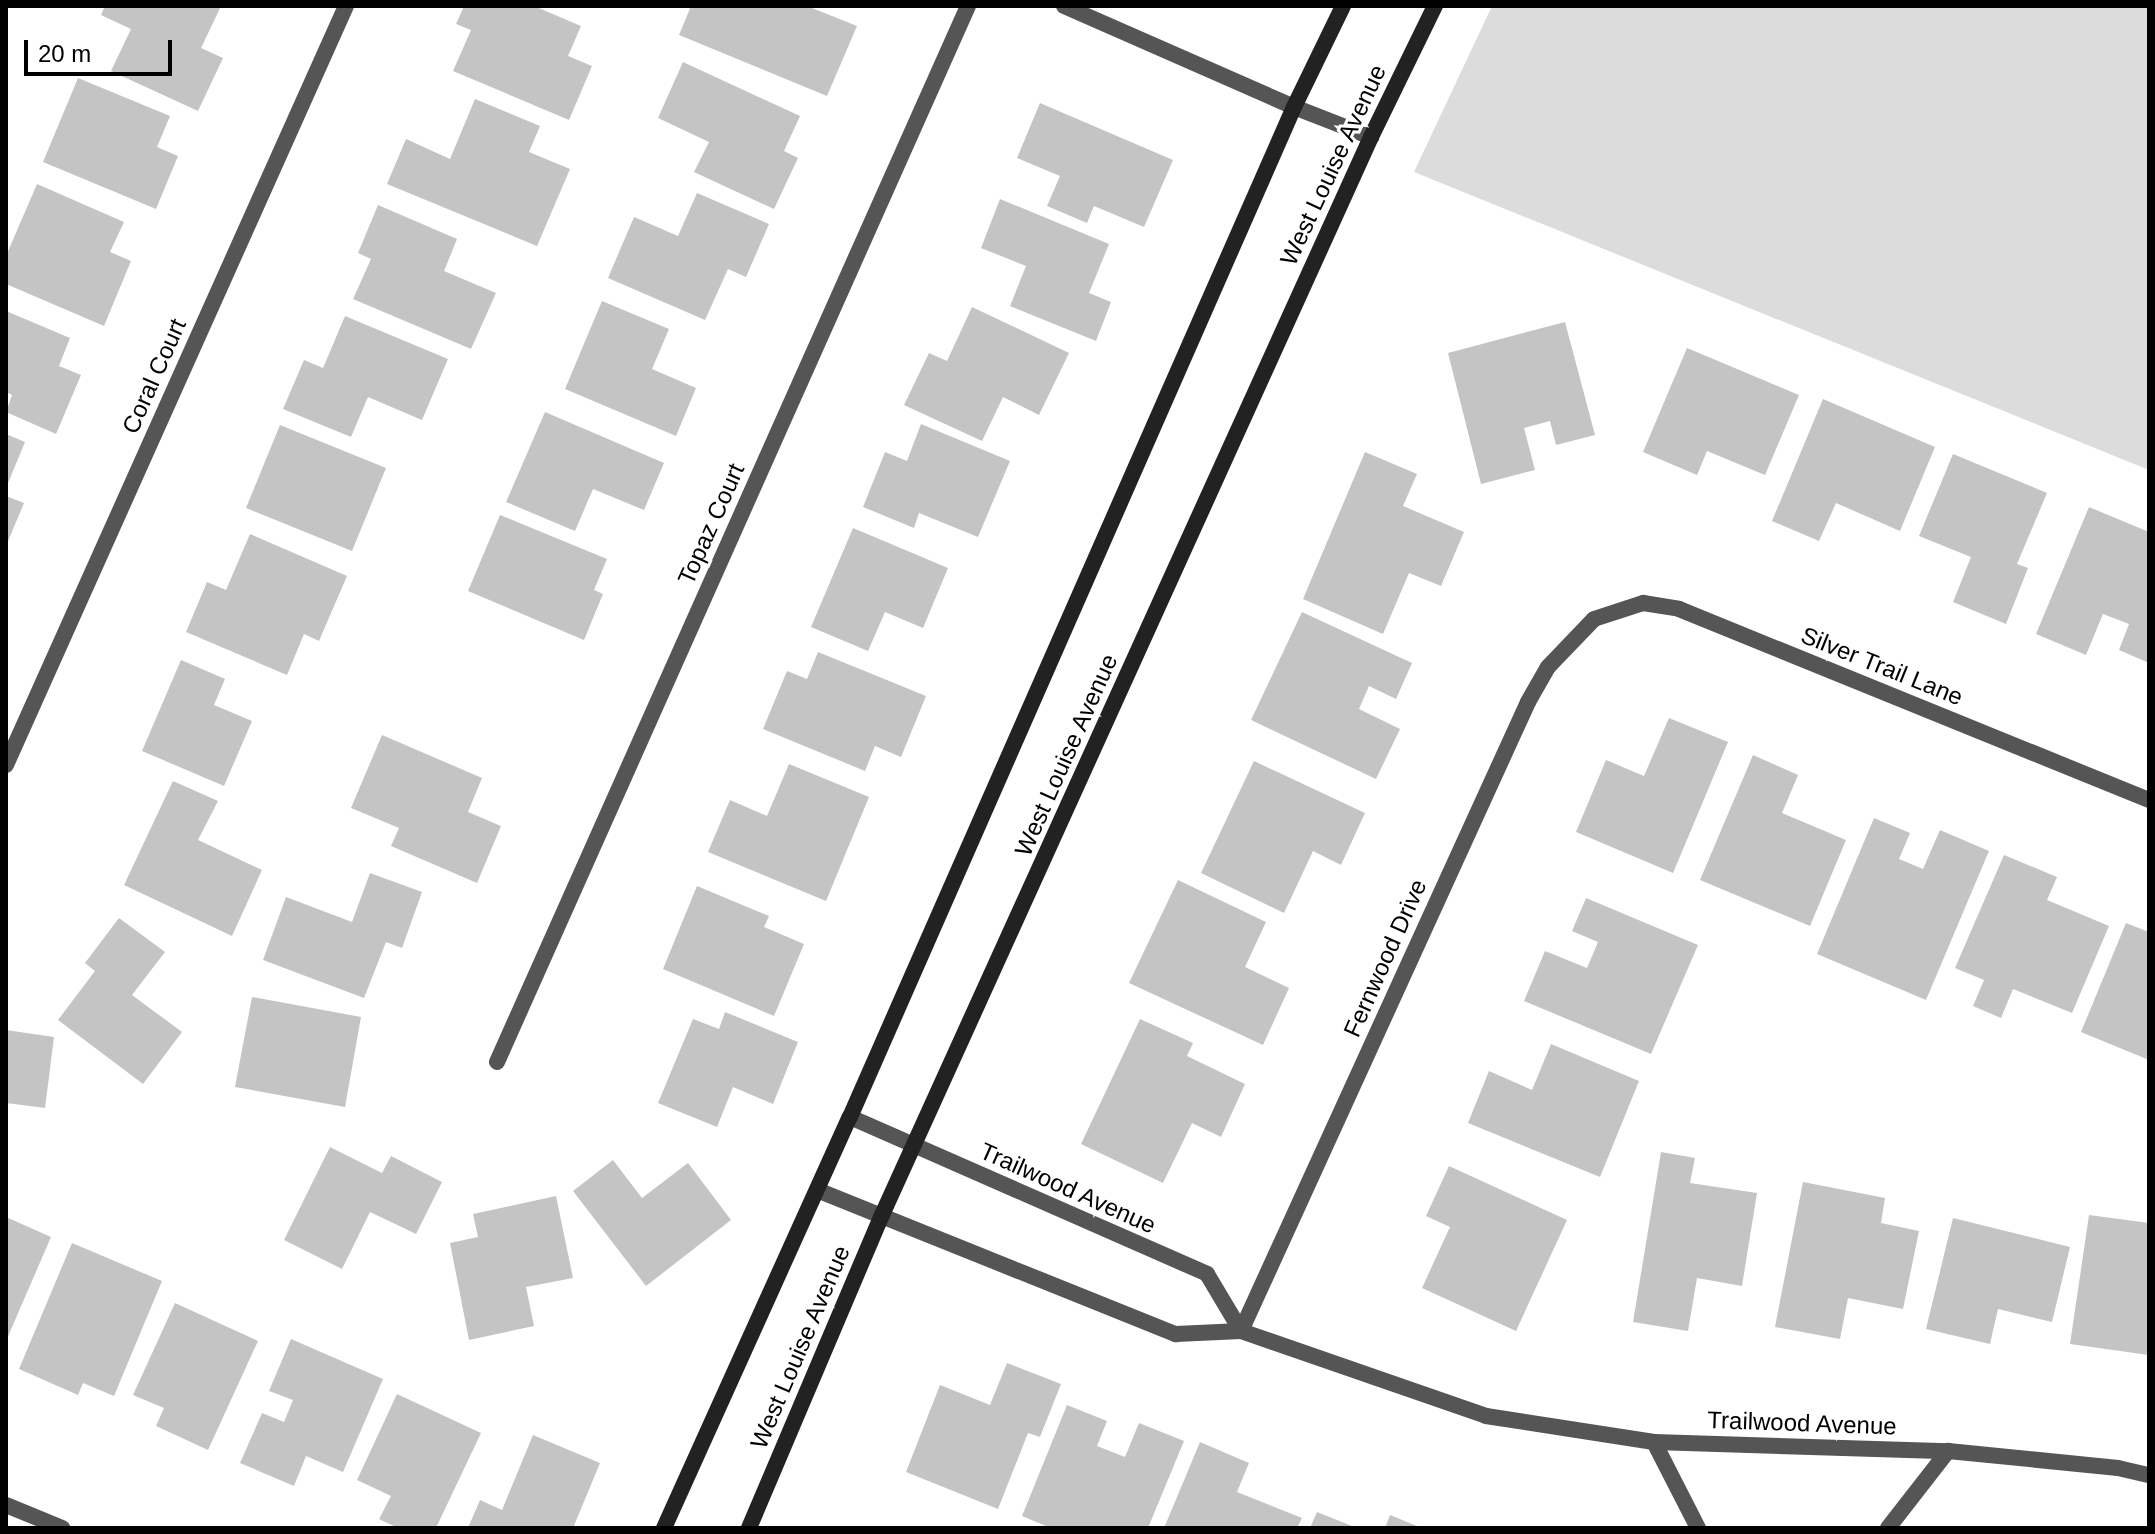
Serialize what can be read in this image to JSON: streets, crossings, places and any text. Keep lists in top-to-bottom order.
{
  "streets": {
    "main road": ["West Louise Avenue"],
    "street": [
      "Coral Court",
      "Topaz Court",
      "Silver Trail Lane",
      "Fernwood Drive",
      "Trailwood Avenue"
    ]
  },
  "crossings": [
    ["West Louise Avenue", "Trailwood Avenue"],
    ["Silver Trail Lane", "Fernwood Drive"],
    ["Fernwood Drive", "Trailwood Avenue"]
  ],
  "scale_bar": "20 m"
}
